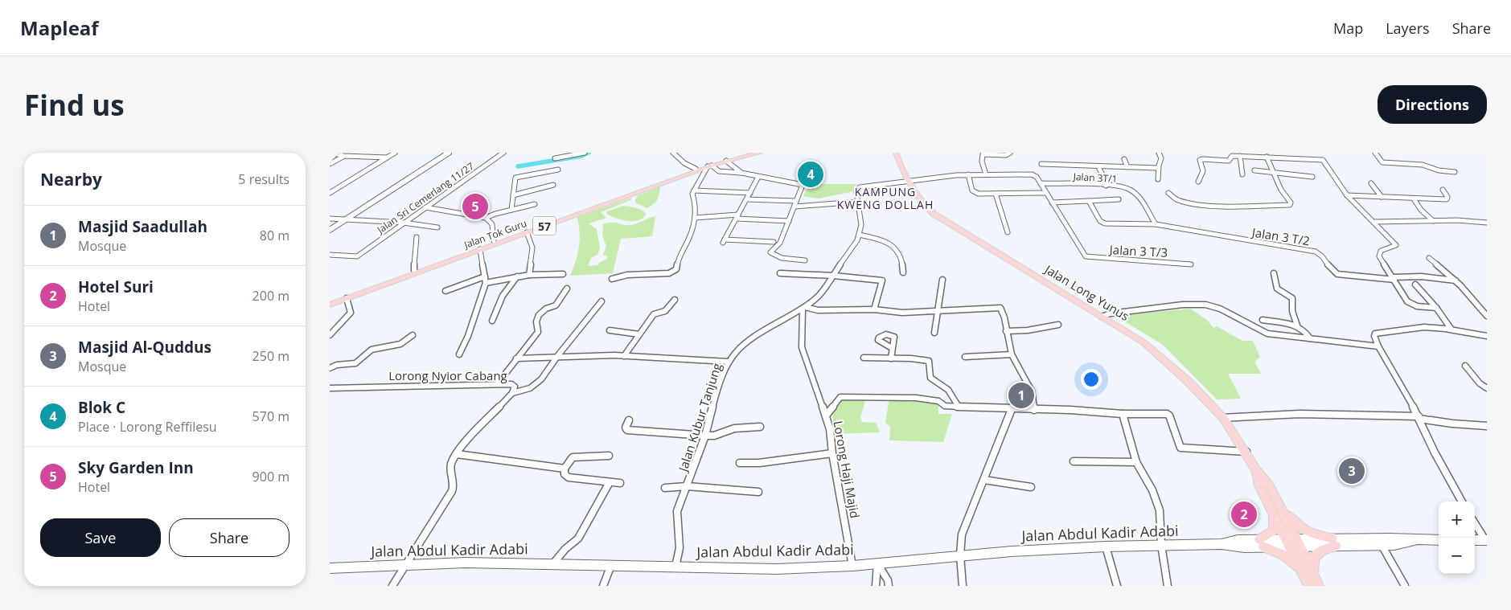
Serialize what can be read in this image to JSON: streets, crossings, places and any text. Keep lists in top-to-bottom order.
{
  "streets": {
    "main road": [
      "57",
      "Jalan Tok Guru",
      "Jalan Long Yunus",
      "Jalan Abdul Kadir Adabi"
    ],
    "street": [
      "Jalan 3T/1",
      "Jalan Sri Cemerlang 11/27",
      "Jalan 3 T/2",
      "Jalan 3 T/3",
      "Lorong Nyior Cabang",
      "Jalan Kubur Tanjung",
      "Lorong Haji Majid"
    ]
  },
  "crossings": [
    ["Jalan 3T/1", "Jalan 3 T/2"],
    ["Jalan Long Yunus", "Jalan Kubur Tanjung"],
    ["Jalan Long Yunus", "Jalan Abdul Kadir Adabi"],
    ["Lorong Nyior Cabang", "Jalan Abdul Kadir Adabi"],
    ["Jalan Kubur Tanjung", "Lorong Haji Majid"],
    ["Jalan Kubur Tanjung", "Jalan Abdul Kadir Adabi"],
    ["Lorong Haji Majid", "Jalan Abdul Kadir Adabi"]
  ],
  "districts": ["KAMPUNG KWENG DOLLAH"],
  "page": {
    "header": "Mapleaf",
    "nav": ["Map", "Layers", "Share"],
    "buttons": [
      "Directions",
      ["Save", "Share"]
    ],
    "title": "Find us",
    "heading": ["Nearby", "5 results"],
    "pins": [
      "4",
      "5",
      "1",
      "3",
      "2"
    ],
    "list": [
      {
        "mark": "1",
        "name": "Masjid Saadullah",
        "note": "Mosque",
        "value": "80 m"
      },
      {
        "mark": "2",
        "name": "Hotel Suri",
        "note": "Hotel",
        "value": "200 m"
      },
      {
        "mark": "3",
        "name": "Masjid Al-Quddus",
        "note": "Mosque",
        "value": "250 m"
      },
      {
        "mark": "4",
        "name": "Blok C",
        "note": "Place · Lorong Reffilesu",
        "value": "570 m"
      },
      {
        "mark": "5",
        "name": "Sky Garden Inn",
        "note": "Hotel",
        "value": "900 m"
      }
    ],
    "map_buttons": ["+", "−"]
  }
}
